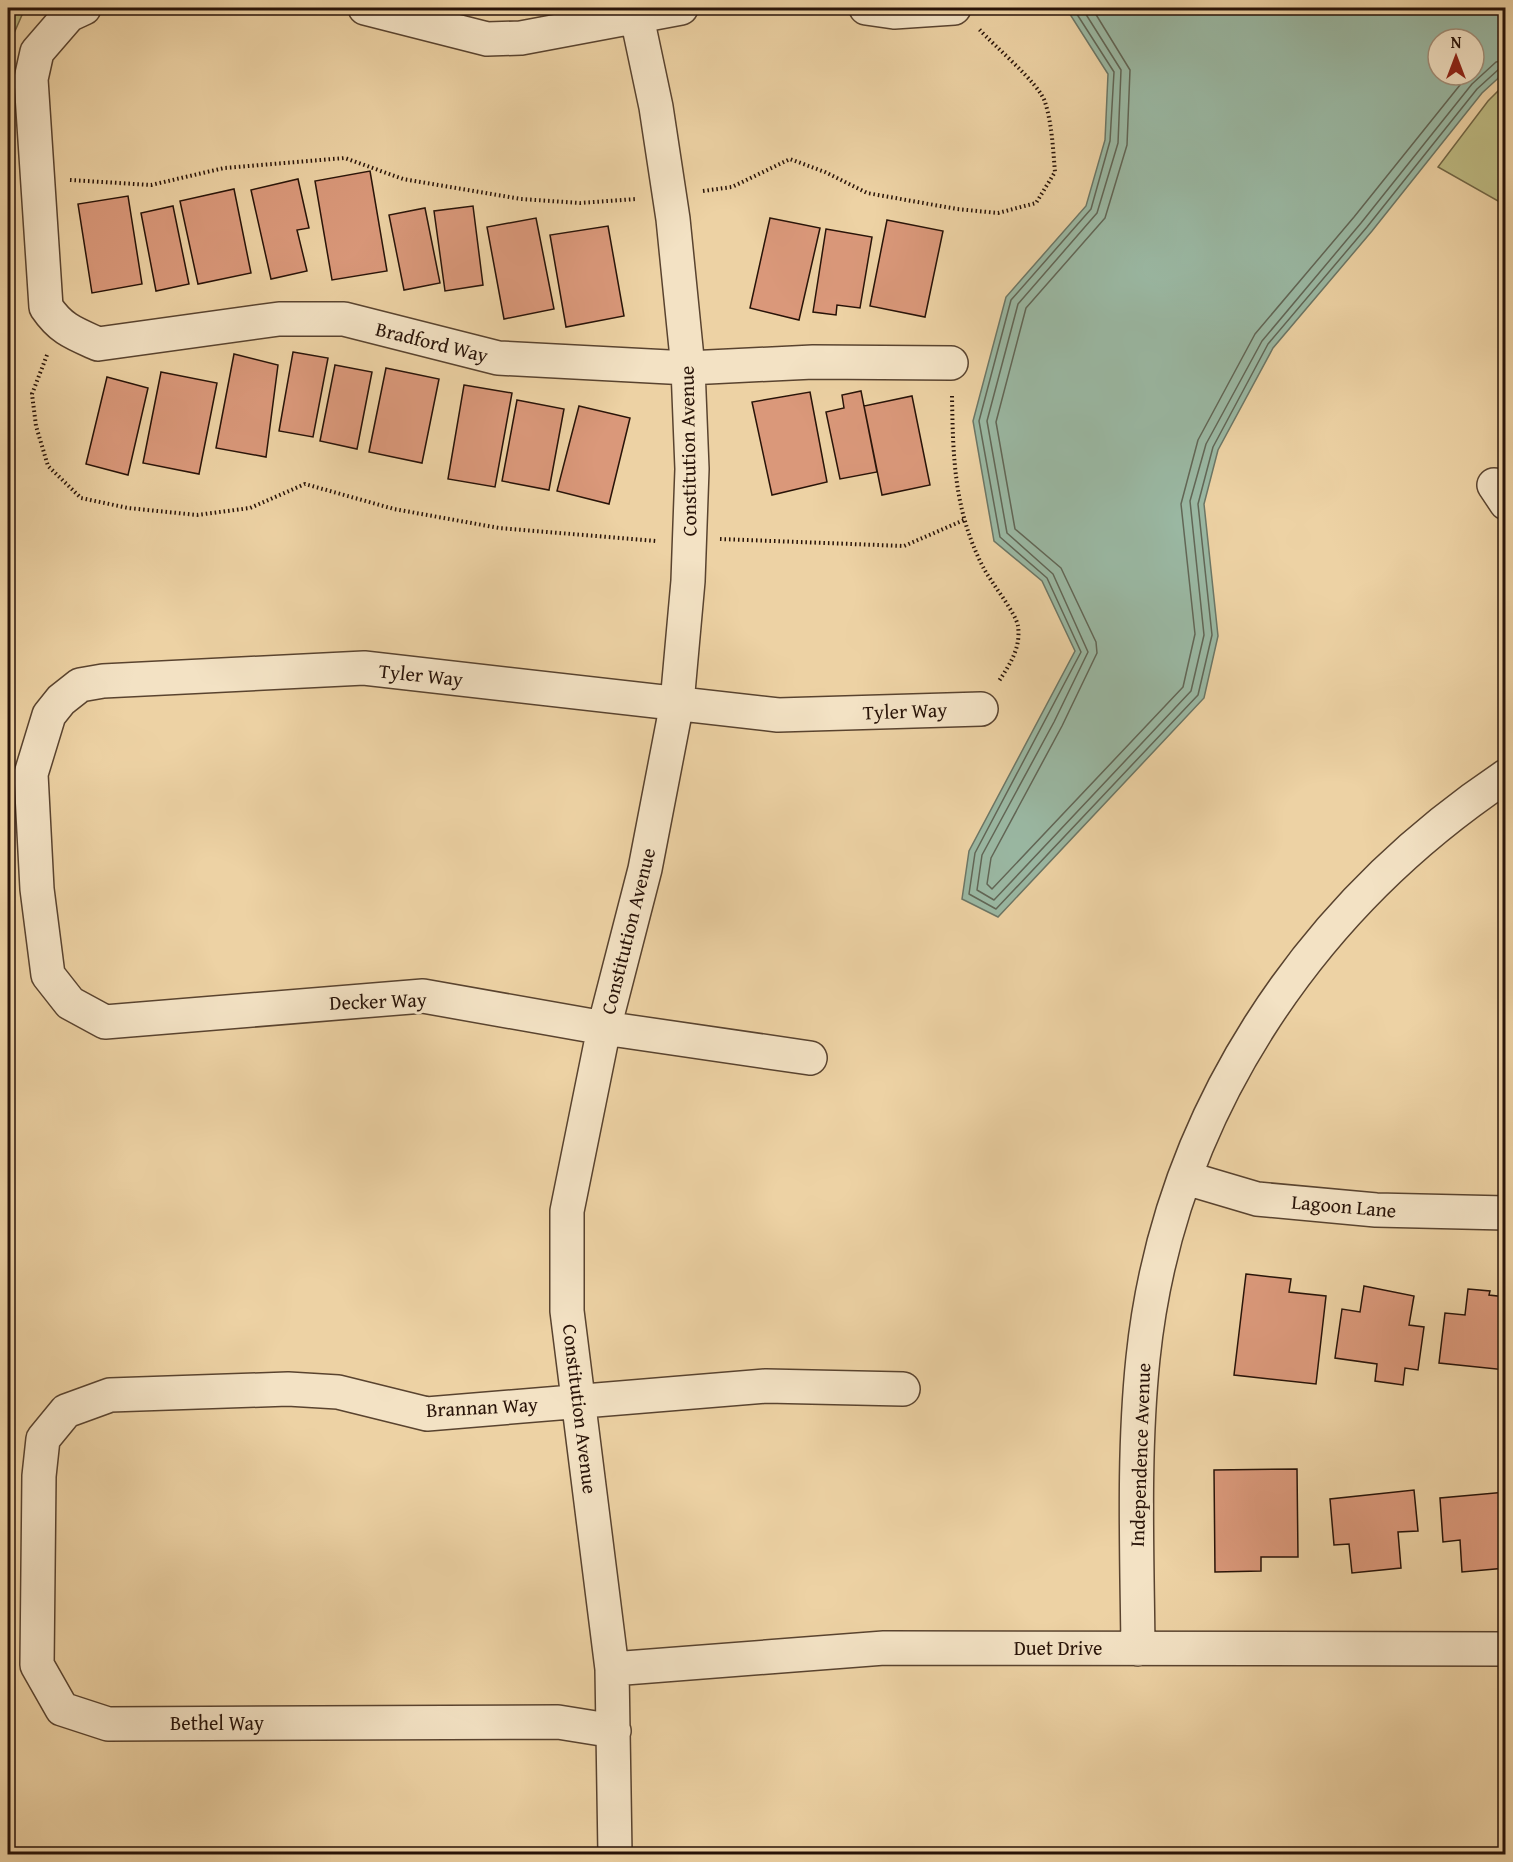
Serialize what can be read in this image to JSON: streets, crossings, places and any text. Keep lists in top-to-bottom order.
{
  "streets": {
    "street": [
      "Bradford Way",
      "Constitution Avenue",
      "Tyler Way",
      "Decker Way",
      "Lagoon Lane",
      "Brannan Way",
      "Independence Avenue",
      "Duet Drive",
      "Bethel Way"
    ]
  },
  "crossings": [
    ["Bradford Way", "Constitution Avenue"],
    ["Constitution Avenue", "Tyler Way"],
    ["Constitution Avenue", "Decker Way"],
    ["Constitution Avenue", "Brannan Way"],
    ["Constitution Avenue", "Duet Drive"],
    ["Constitution Avenue", "Bethel Way"],
    ["Tyler Way", "Decker Way"],
    ["Lagoon Lane", "Independence Avenue"],
    ["Brannan Way", "Bethel Way"],
    ["Independence Avenue", "Duet Drive"]
  ],
  "north": "top"
}
